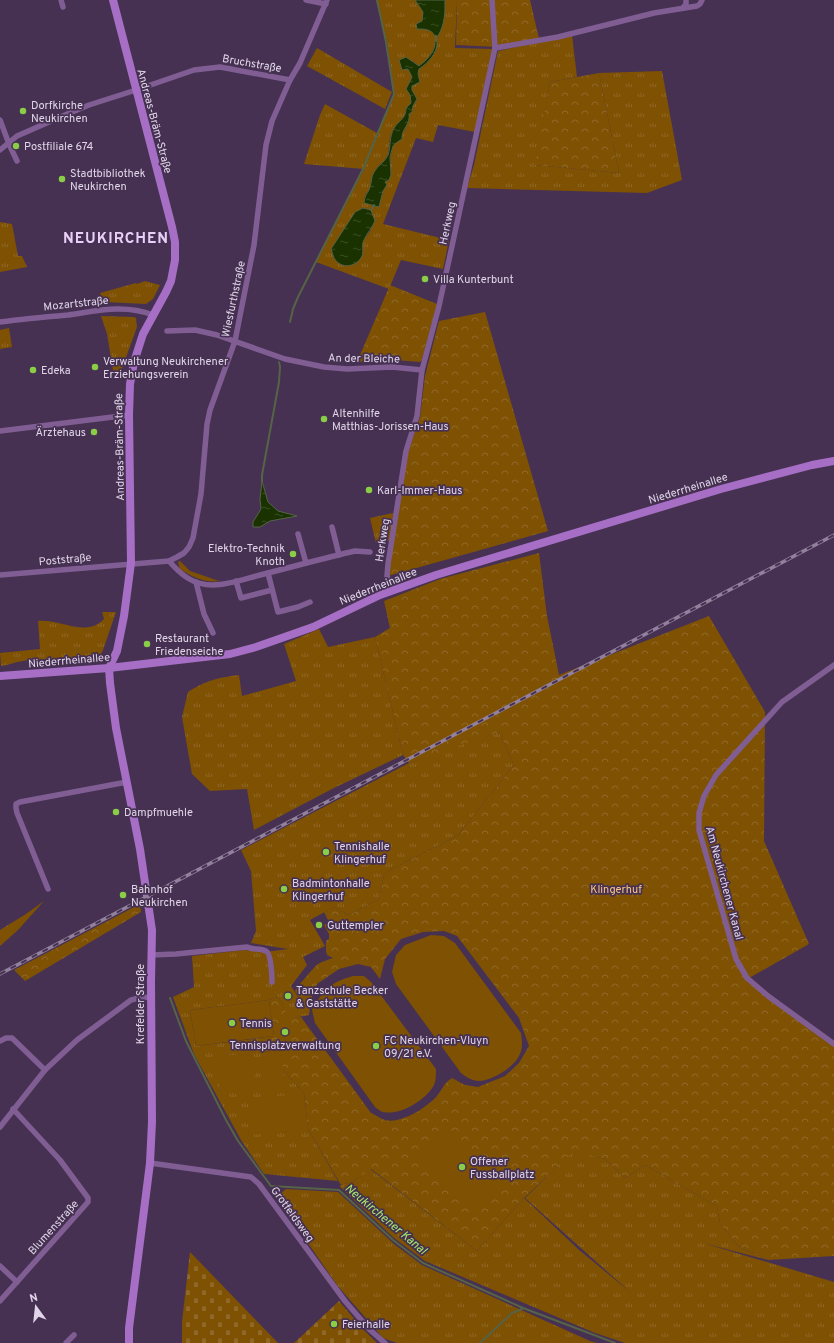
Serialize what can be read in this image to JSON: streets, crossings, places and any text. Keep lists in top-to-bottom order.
{
  "streets": {
    "main road": ["Andreas-Bräm-Straße", "Niederrheinallee", "Krefelder Straße"],
    "street": [
      "Bruchstraße",
      "Herkweg",
      "Wiesfurthstraße",
      "Mozartstraße",
      "An der Bleiche",
      "Poststraße",
      "Am Neukirchener Kanal",
      "Grotfeldsweg",
      "Blumenstraße"
    ]
  },
  "crossings": [
    ["Bruchstraße", "Andreas-Bräm-Straße"],
    ["Bruchstraße", "Wiesfurthstraße"],
    ["Andreas-Bräm-Straße", "Wiesfurthstraße"],
    ["Andreas-Bräm-Straße", "Mozartstraße"],
    ["Andreas-Bräm-Straße", "Niederrheinallee"],
    ["Andreas-Bräm-Straße", "Poststraße"],
    ["Andreas-Bräm-Straße", "Krefelder Straße"],
    ["Herkweg", "An der Bleiche"],
    ["Herkweg", "Niederrheinallee"],
    ["Wiesfurthstraße", "An der Bleiche"],
    ["Wiesfurthstraße", "Poststraße"],
    ["Niederrheinallee", "Krefelder Straße"],
    ["Krefelder Straße", "Grotfeldsweg"]
  ],
  "districts": ["NEUKIRCHEN"],
  "water": ["Neukirchener Kanal"],
  "parks": ["Klingerhuf"],
  "places": [
    "Dorfkirche Neukirchen",
    "Postfiliale 674",
    "Stadtbibliothek Neukirchen",
    "Villa Kunterbunt",
    "Verwaltung Neukirchener Erziehungsverein",
    "Edeka",
    "Altenhilfe Matthias-Jorissen-Haus",
    "Ärztehaus",
    "Karl-Immer-Haus",
    "Elektro-Technik Knoth",
    "Restaurant Friedenseiche",
    "Dampfmuehle",
    "Tennishalle Klingerhuf",
    "Badmintonhalle Klingerhuf",
    "Bahnhof Neukirchen",
    "Guttempler",
    "Tanzschule Becker & Gaststätte",
    "Tennis",
    "Tennisplatzverwaltung",
    "FC Neukirchen-Vluyn 09/21 e.V.",
    "Offener Fussballplatz",
    "Feierhalle"
  ],
  "north": "top"
}
